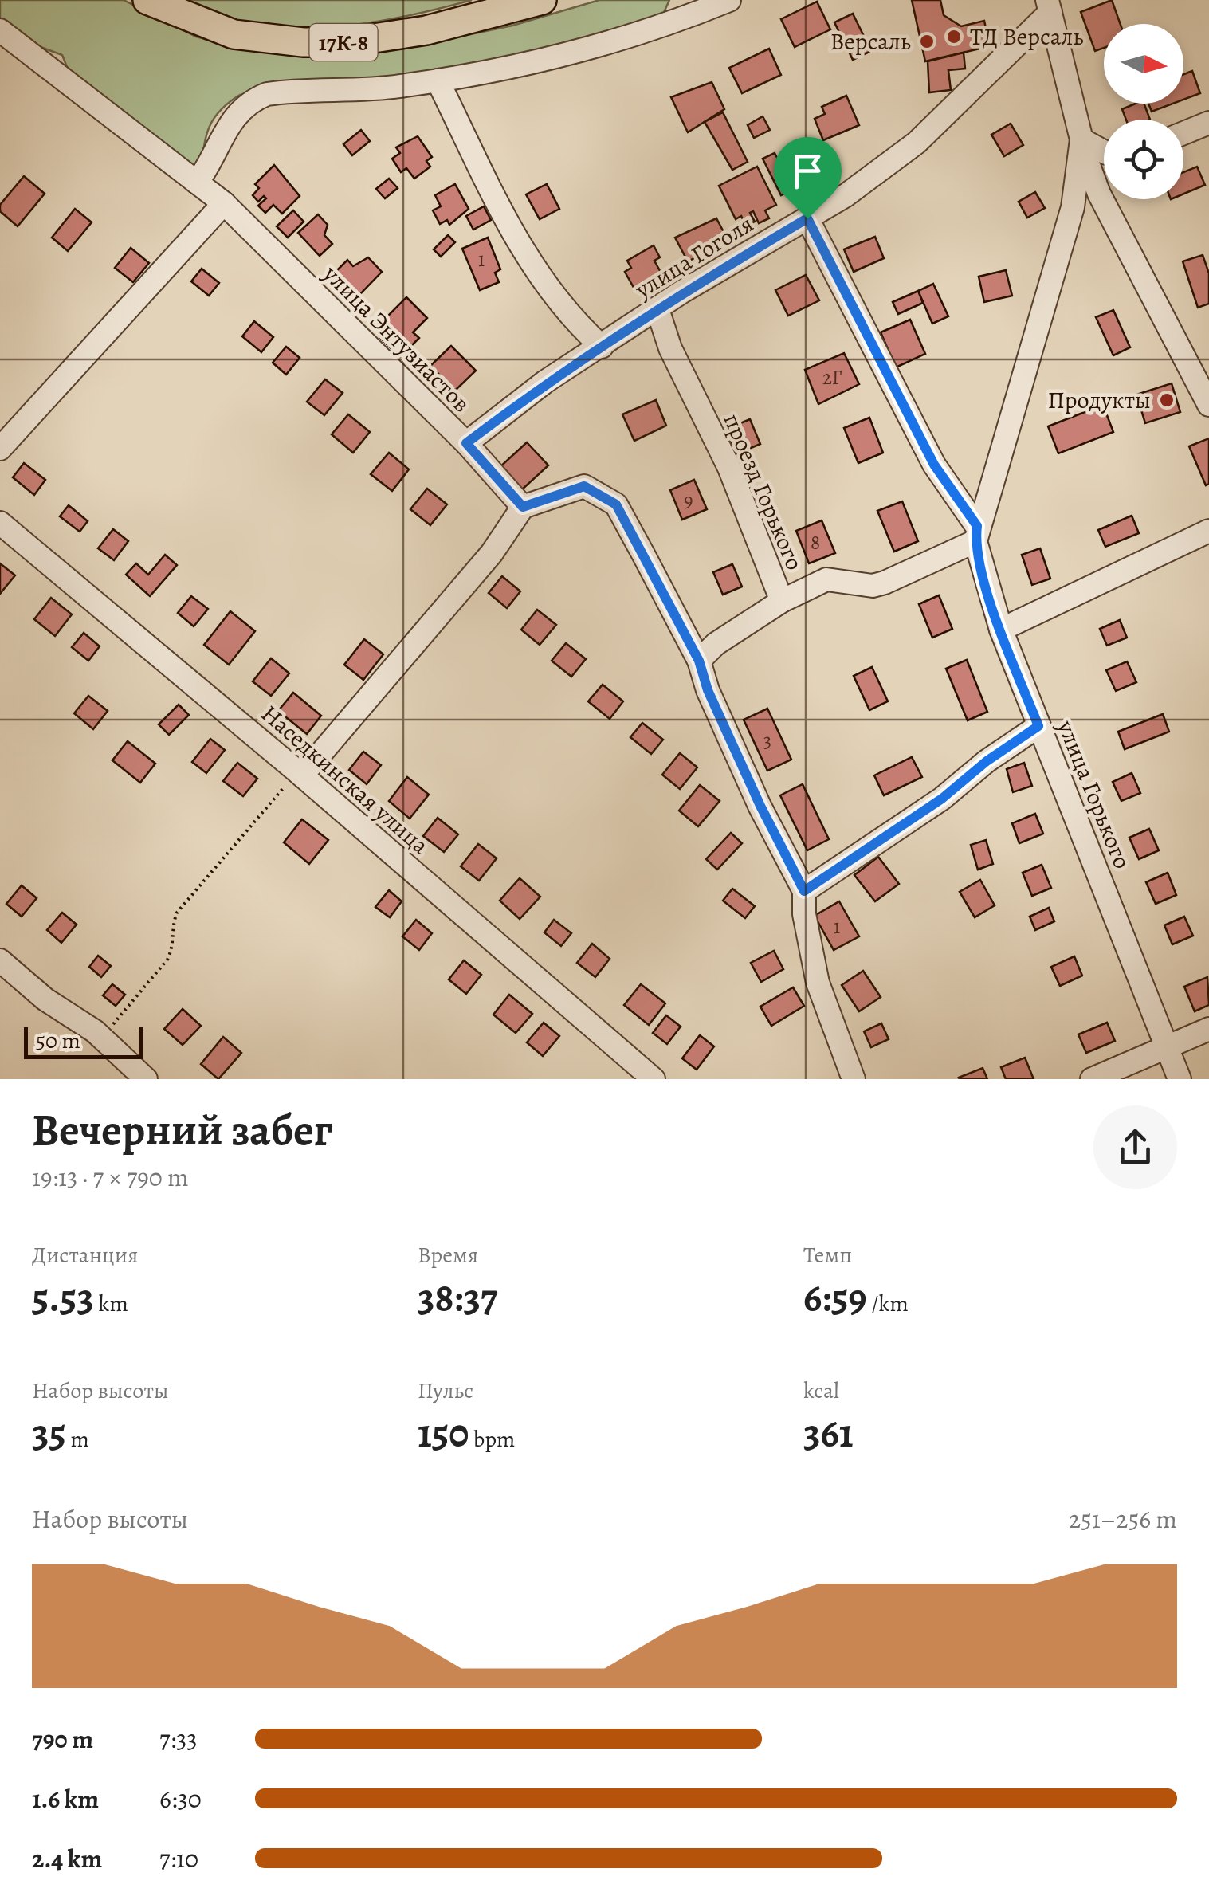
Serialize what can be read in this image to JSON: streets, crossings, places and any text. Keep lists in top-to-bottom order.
{
  "streets": {
    "main road": ["17К-8"],
    "street": [
      "улица Гоголя",
      "улица Энтузиастов",
      "проезд Горького",
      "Наседкинская улица",
      "улица Горького"
    ]
  },
  "crossings": [
    ["улица Гоголя", "улица Энтузиастов"],
    ["улица Гоголя", "проезд Горького"],
    ["улица Гоголя", "улица Горького"]
  ],
  "places": ["ТД Версаль", "Версаль", "Продукты"],
  "house_numbers": [
    "1",
    "2Г",
    "9",
    "8",
    "3",
    "1"
  ],
  "scale_bar": "50 m",
  "north": "right",
  "page": {
    "scale": "50 m",
    "heading": ["Вечерний забег", "19:13 · 7 × 790 m"],
    "stats": [
      ["Дистанция", "5.53 km"],
      ["Время", "38:37"],
      ["Темп", "6:59 /km"],
      ["Набор высоты", "35 m"],
      ["Пульс", "150 bpm"],
      ["kcal", "361"]
    ],
    "chart": ["Набор высоты", "251–256 m"],
    "list": [
      {
        "name": "790 m",
        "note": "7:33"
      },
      {
        "name": "1.6 km",
        "note": "6:30"
      },
      {
        "name": "2.4 km",
        "note": "7:10"
      }
    ]
  }
}
